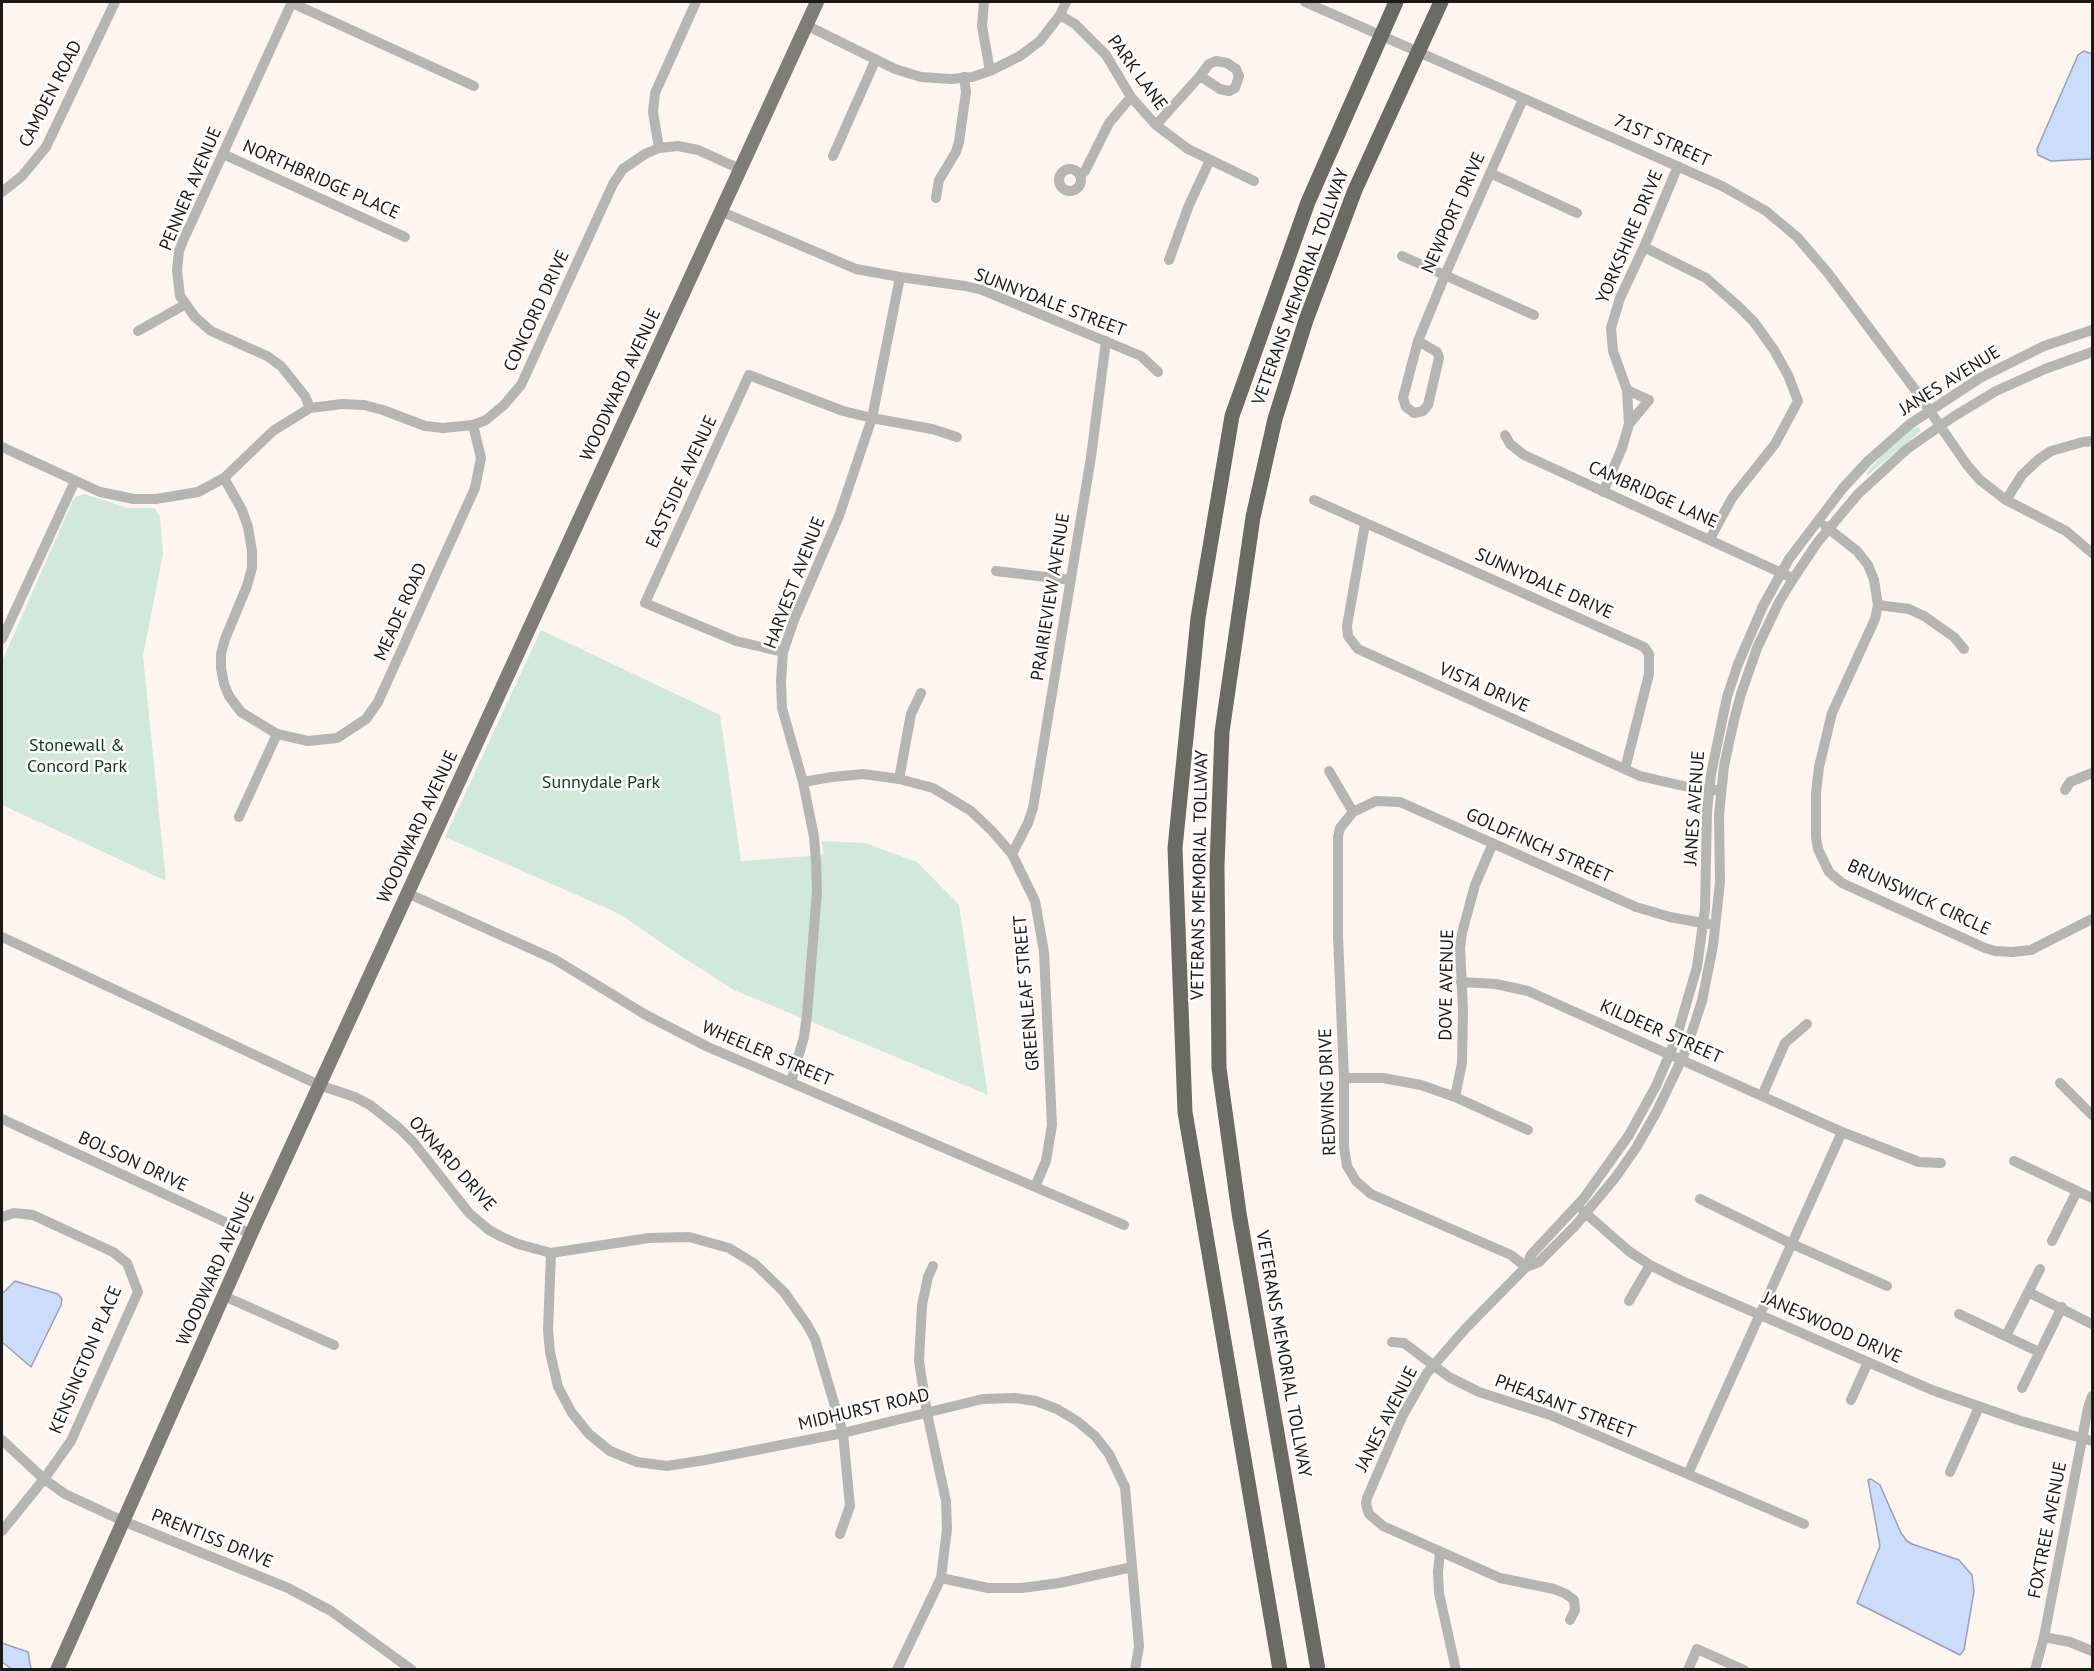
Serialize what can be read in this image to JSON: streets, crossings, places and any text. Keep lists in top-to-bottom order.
{
  "streets": {
    "highway": ["VETERANS MEMORIAL TOLLWAY"],
    "main road": ["WOODWARD AVENUE"],
    "street": [
      "PARK LANE",
      "CAMDEN ROAD",
      "71ST STREET",
      "NORTHBRIDGE PLACE",
      "PENNER AVENUE",
      "NEWPORT DRIVE",
      "YORKSHIRE DRIVE",
      "SUNNYDALE STREET",
      "CONCORD DRIVE",
      "JANES AVENUE",
      "EASTSIDE AVENUE",
      "CAMBRIDGE LANE",
      "HARVEST AVENUE",
      "SUNNYDALE DRIVE",
      "PRAIRIEVIEW AVENUE",
      "MEADE ROAD",
      "VISTA DRIVE",
      "GOLDFINCH STREET",
      "BRUNSWICK CIRCLE",
      "DOVE AVENUE",
      "GREENLEAF STREET",
      "KILDEER STREET",
      "WHEELER STREET",
      "REDWING DRIVE",
      "BOLSON DRIVE",
      "OXNARD DRIVE",
      "JANESWOOD DRIVE",
      "KENSINGTON PLACE",
      "PHEASANT STREET",
      "MIDHURST ROAD",
      "FOXTREE AVENUE",
      "PRENTISS DRIVE"
    ]
  },
  "crossings": [
    ["71ST STREET", "NEWPORT DRIVE"],
    ["71ST STREET", "YORKSHIRE DRIVE"],
    ["71ST STREET", "JANES AVENUE"],
    ["NORTHBRIDGE PLACE", "PENNER AVENUE"],
    ["PENNER AVENUE", "CONCORD DRIVE"],
    ["YORKSHIRE DRIVE", "CAMBRIDGE LANE"],
    ["SUNNYDALE STREET", "WOODWARD AVENUE"],
    ["SUNNYDALE STREET", "HARVEST AVENUE"],
    ["SUNNYDALE STREET", "PRAIRIEVIEW AVENUE"],
    ["CONCORD DRIVE", "WOODWARD AVENUE"],
    ["CONCORD DRIVE", "MEADE ROAD"],
    ["JANES AVENUE", "CAMBRIDGE LANE"],
    ["JANES AVENUE", "VISTA DRIVE"],
    ["JANES AVENUE", "GOLDFINCH STREET"],
    ["JANES AVENUE", "BRUNSWICK CIRCLE"],
    ["JANES AVENUE", "KILDEER STREET"],
    ["JANES AVENUE", "REDWING DRIVE"],
    ["JANES AVENUE", "JANESWOOD DRIVE"],
    ["JANES AVENUE", "PHEASANT STREET"],
    ["WOODWARD AVENUE", "WHEELER STREET"],
    ["WOODWARD AVENUE", "BOLSON DRIVE"],
    ["WOODWARD AVENUE", "OXNARD DRIVE"],
    ["WOODWARD AVENUE", "PRENTISS DRIVE"],
    ["EASTSIDE AVENUE", "HARVEST AVENUE"],
    ["HARVEST AVENUE", "GREENLEAF STREET"],
    ["HARVEST AVENUE", "WHEELER STREET"],
    ["SUNNYDALE DRIVE", "VISTA DRIVE"],
    ["PRAIRIEVIEW AVENUE", "GREENLEAF STREET"],
    ["GOLDFINCH STREET", "DOVE AVENUE"],
    ["GOLDFINCH STREET", "REDWING DRIVE"],
    ["DOVE AVENUE", "KILDEER STREET"],
    ["GREENLEAF STREET", "WHEELER STREET"],
    ["OXNARD DRIVE", "MIDHURST ROAD"],
    ["JANESWOOD DRIVE", "FOXTREE AVENUE"],
    ["KENSINGTON PLACE", "PRENTISS DRIVE"]
  ],
  "parks": ["Stonewall & Concord Park", "Sunnydale Park"]
}
